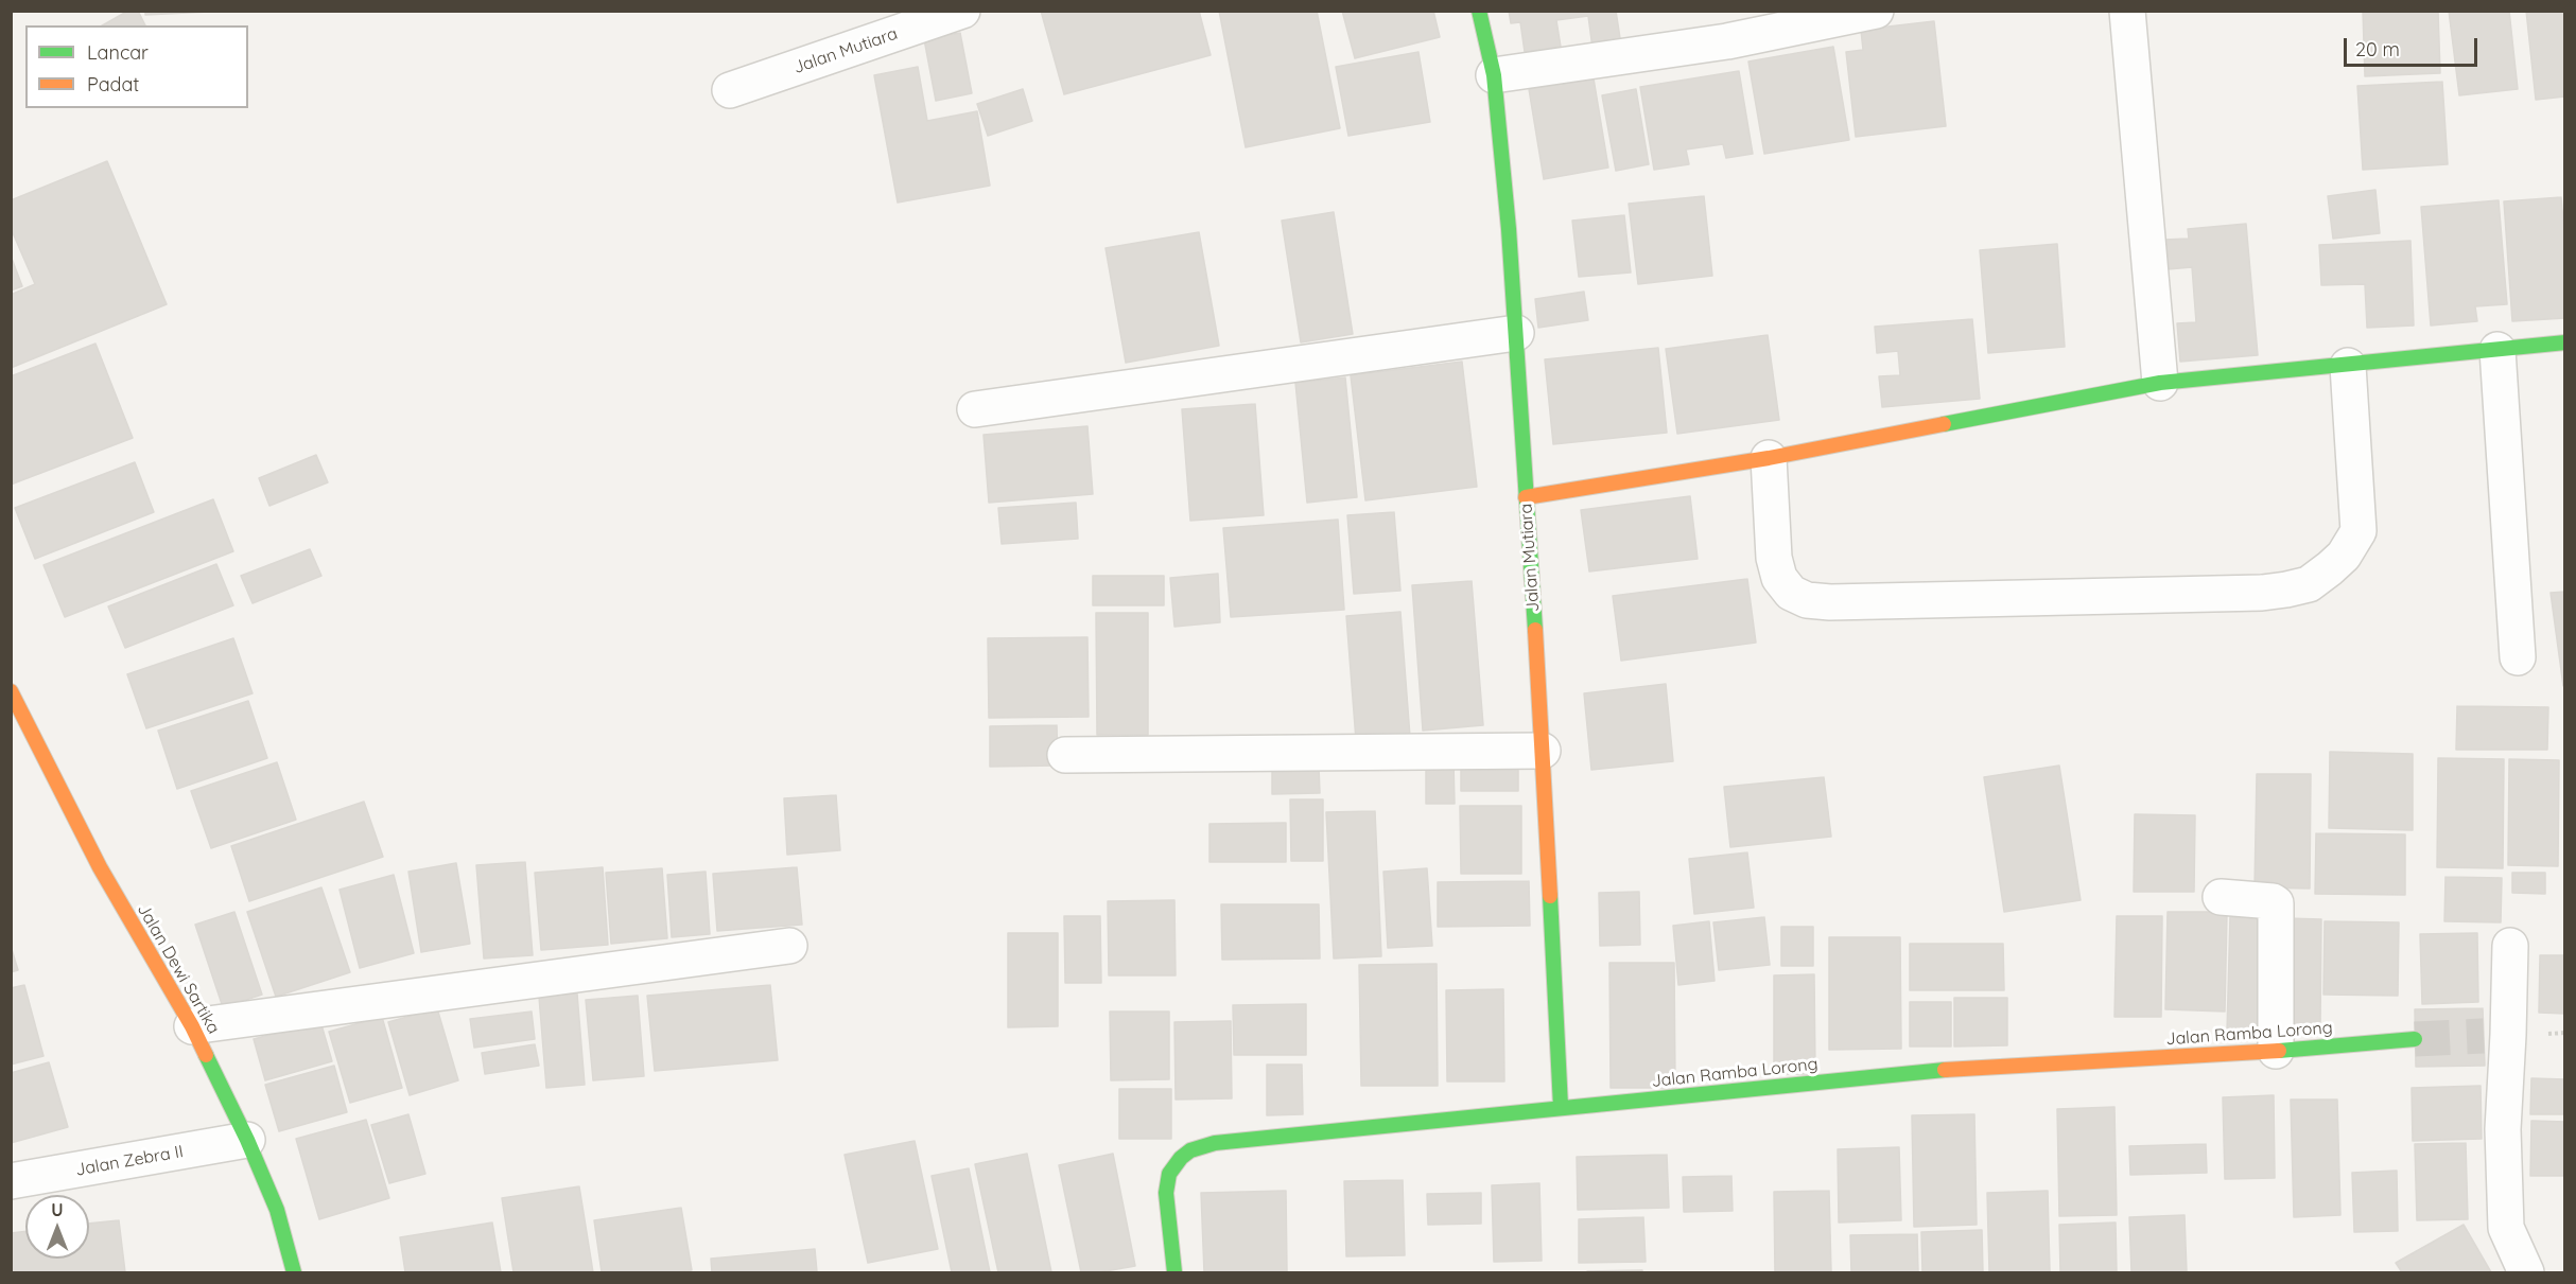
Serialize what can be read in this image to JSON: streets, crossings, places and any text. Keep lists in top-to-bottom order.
{
  "streets": {
    "street": [
      "Jalan Mutiara",
      "Jalan Dewi Sartika",
      "Jalan Ramba Lorong",
      "Jalan Zebra II"
    ]
  },
  "crossings": [
    ["Jalan Mutiara", "Jalan Ramba Lorong"],
    ["Jalan Dewi Sartika", "Jalan Zebra II"]
  ],
  "legend": ["Lancar", "Padat"],
  "scale_bar": "20 m",
  "north": "top"
}
